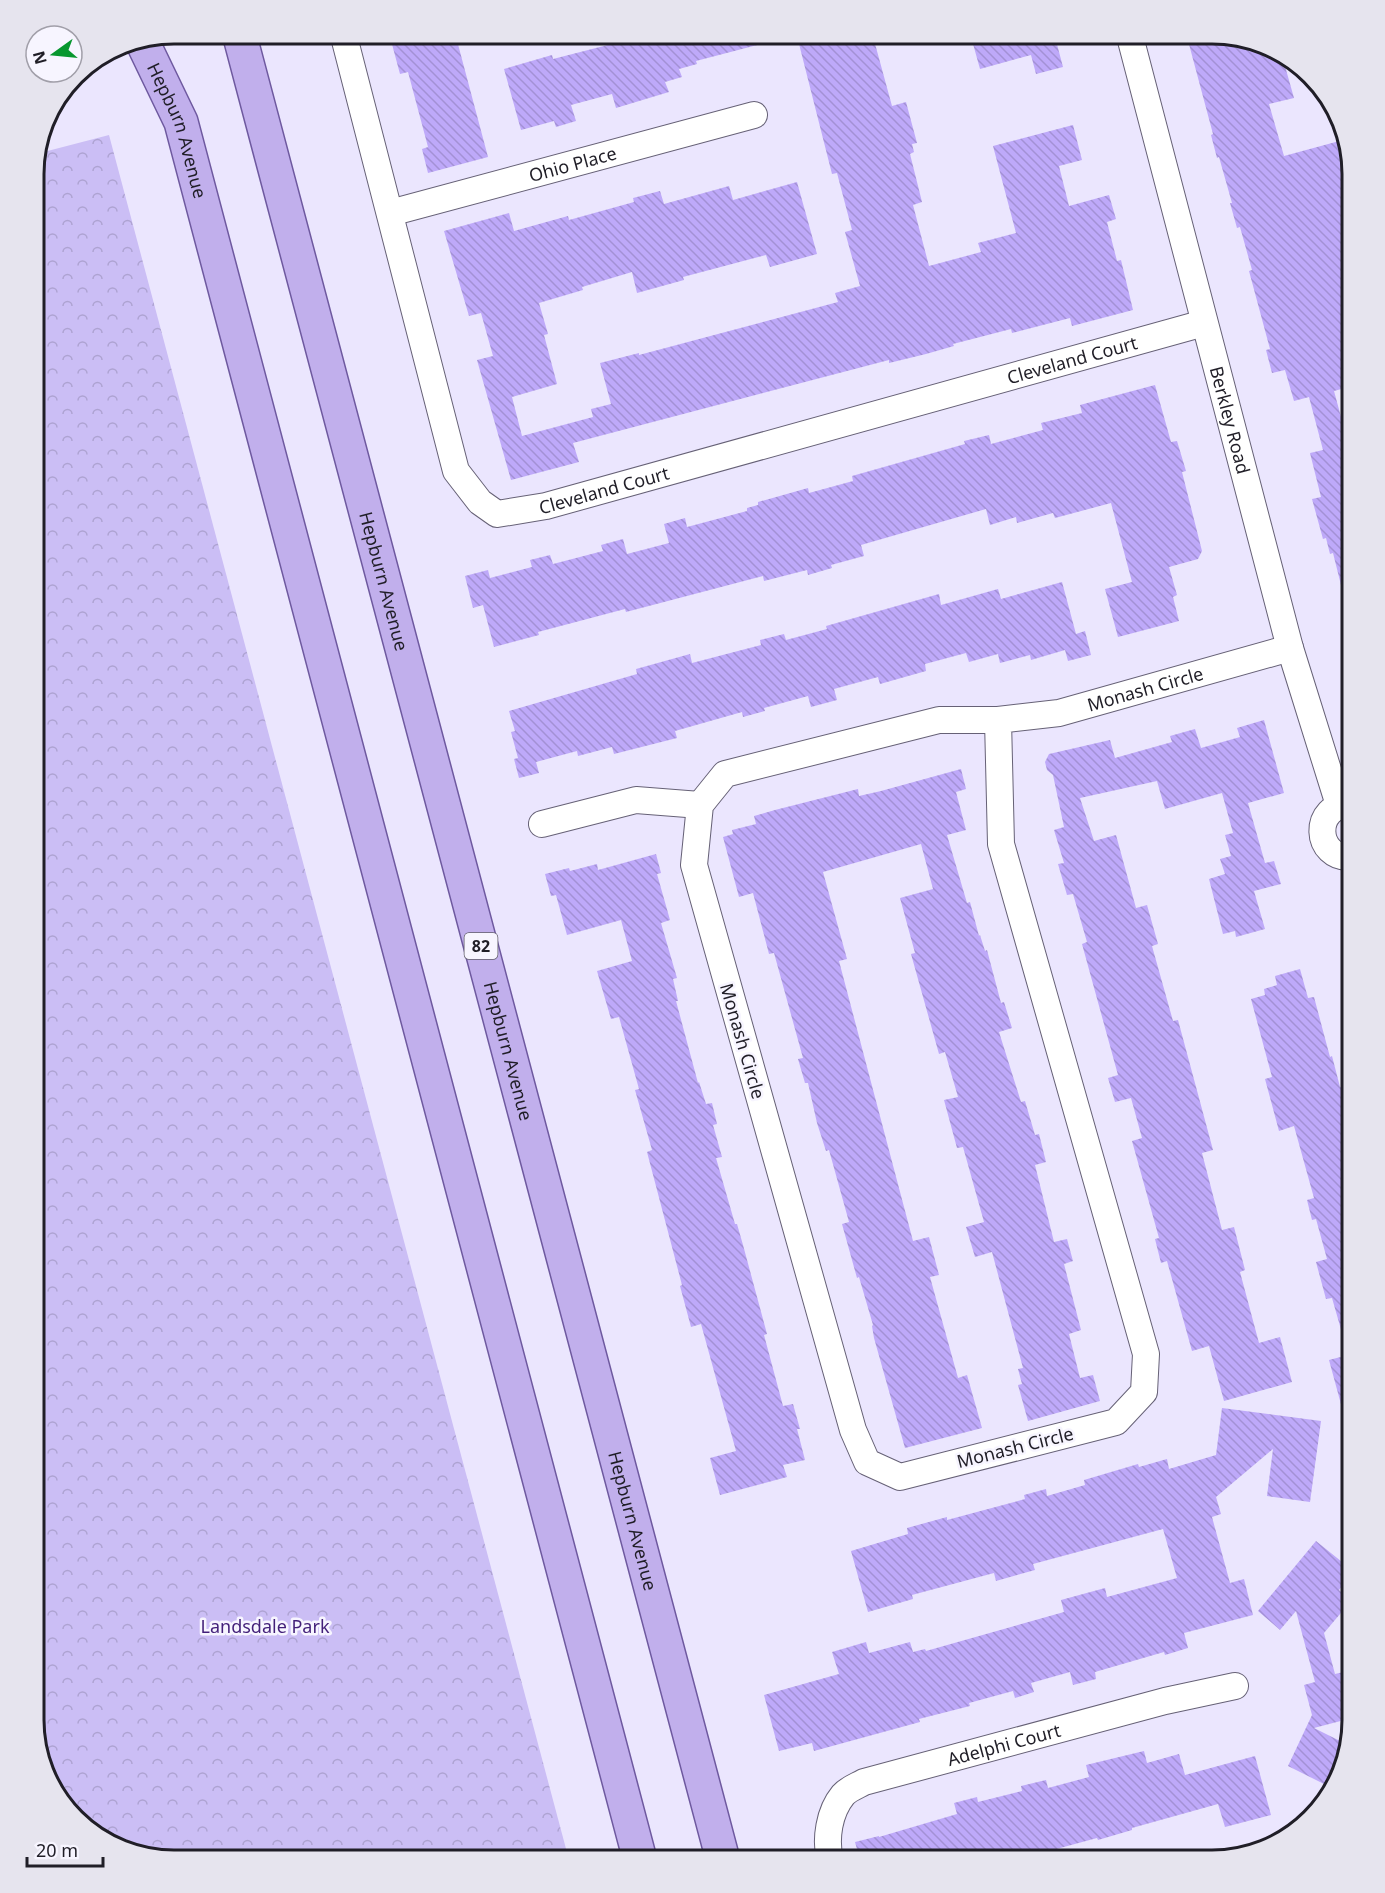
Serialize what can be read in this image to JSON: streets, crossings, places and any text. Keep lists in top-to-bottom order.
{
  "streets": {
    "main road": ["Hepburn Avenue", "82"],
    "street": [
      "Ohio Place",
      "Cleveland Court",
      "Berkley Road",
      "Monash Circle",
      "Adelphi Court"
    ]
  },
  "crossings": [
    ["Ohio Place", "Cleveland Court"],
    ["Cleveland Court", "Berkley Road"],
    ["Berkley Road", "Monash Circle"]
  ],
  "parks": ["Landsdale Park"],
  "scale_bar": "20 m",
  "north": "left"
}
